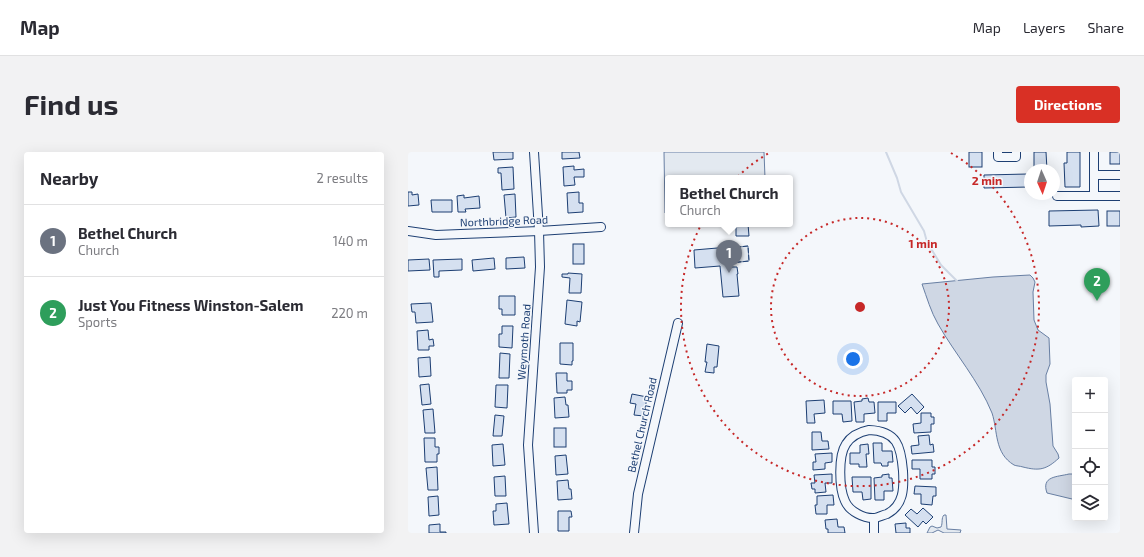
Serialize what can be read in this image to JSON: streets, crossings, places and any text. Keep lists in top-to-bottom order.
{
  "streets": {
    "street": ["Northbridge Road", "Weymoth Road", "Bethel Church Road"]
  },
  "crossings": [
    ["Northbridge Road", "Weymoth Road"]
  ],
  "north": "bottom",
  "page": {
    "header": "Map",
    "nav": ["Map", "Layers", "Share"],
    "buttons": "Directions",
    "title": "Find us",
    "heading": ["Nearby", "2 results"],
    "popup": ["Bethel Church", "Church"],
    "list": [
      {
        "mark": "1",
        "name": "Bethel Church",
        "note": "Church",
        "value": "140 m"
      },
      {
        "mark": "2",
        "name": "Just You Fitness Winston-Salem",
        "note": "Sports",
        "value": "220 m"
      }
    ],
    "pins": ["1", "2"],
    "map_buttons": ["+", "−"]
  },
  "rings": ["2 min", "1 min"]
}
